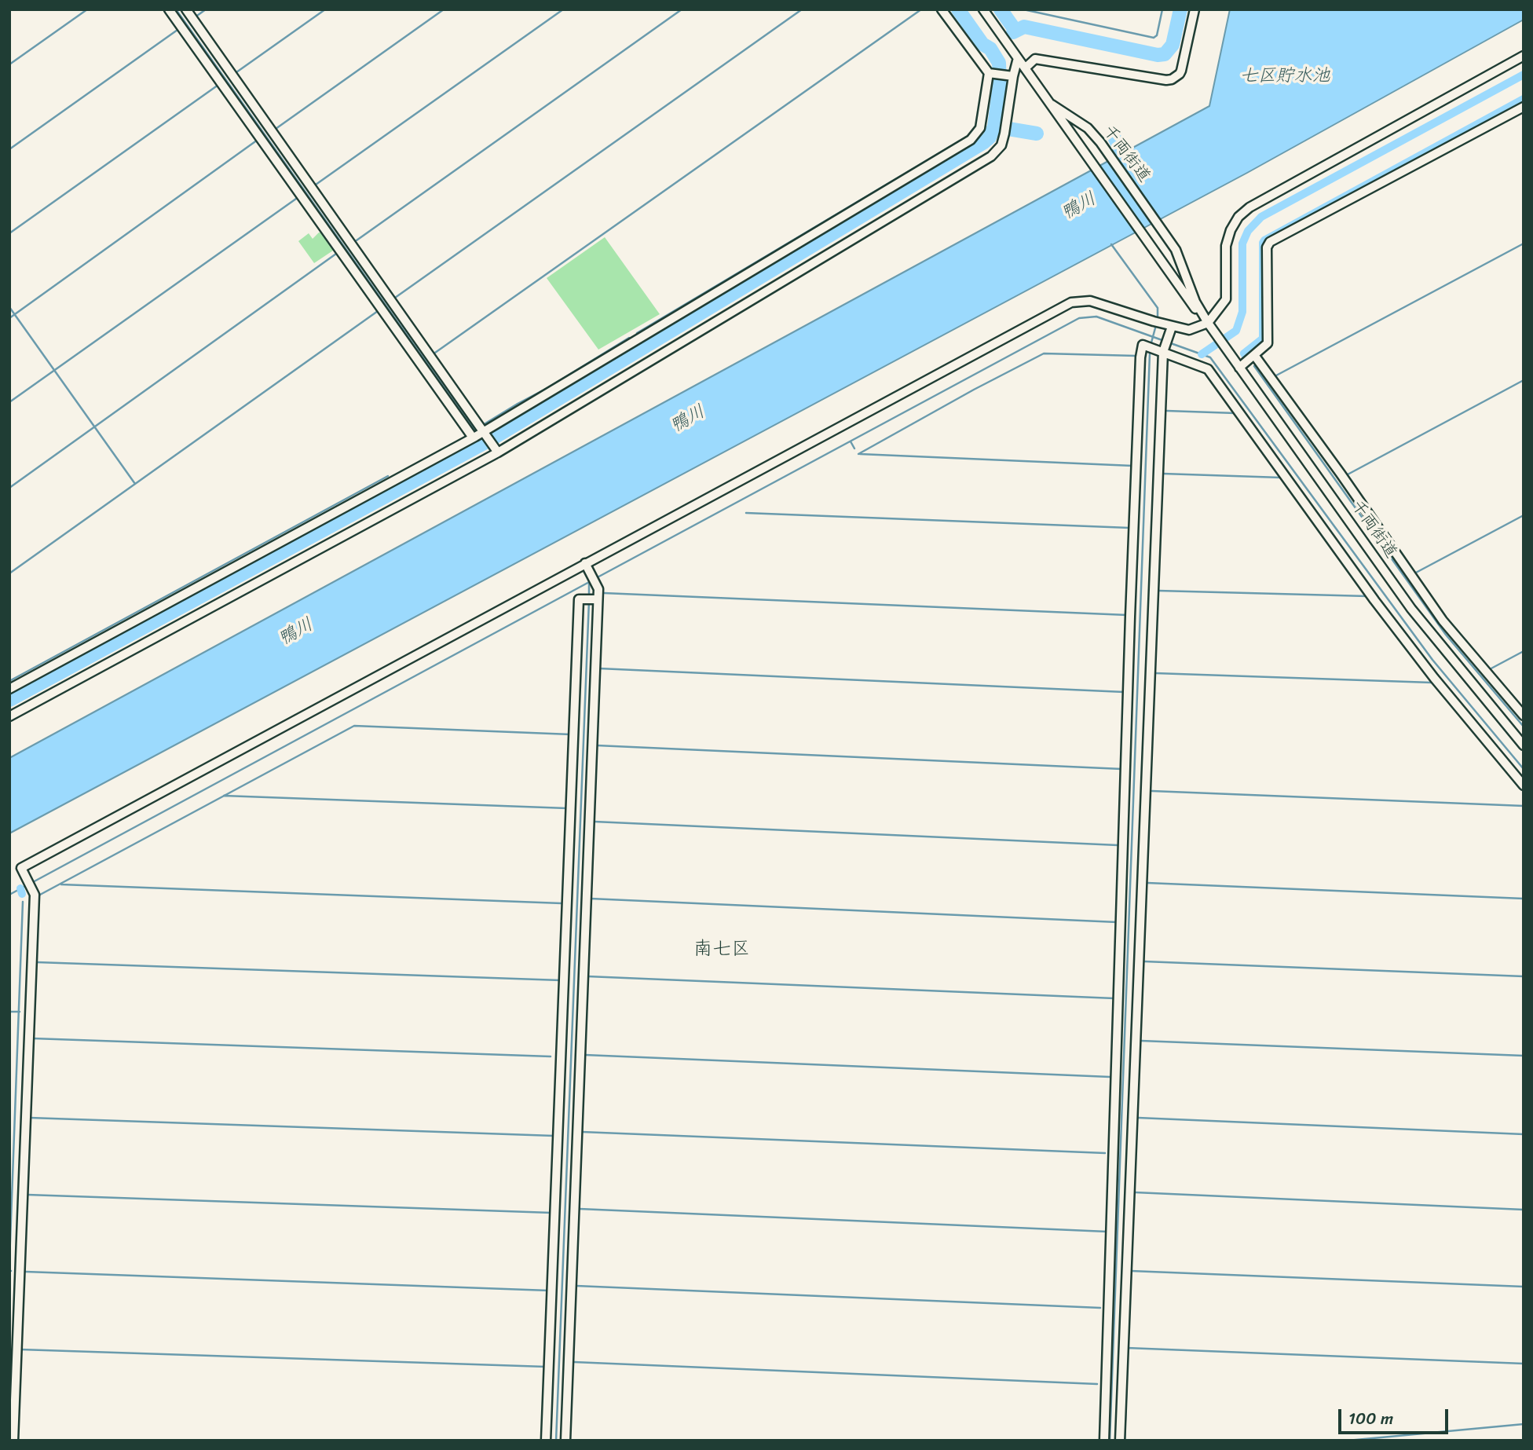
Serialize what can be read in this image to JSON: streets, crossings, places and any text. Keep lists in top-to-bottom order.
{
  "streets": {
    "street": ["千両街道"]
  },
  "districts": ["南七区"],
  "water": ["七区貯水池", "鴨川"],
  "scale_bar": "100 m"
}
